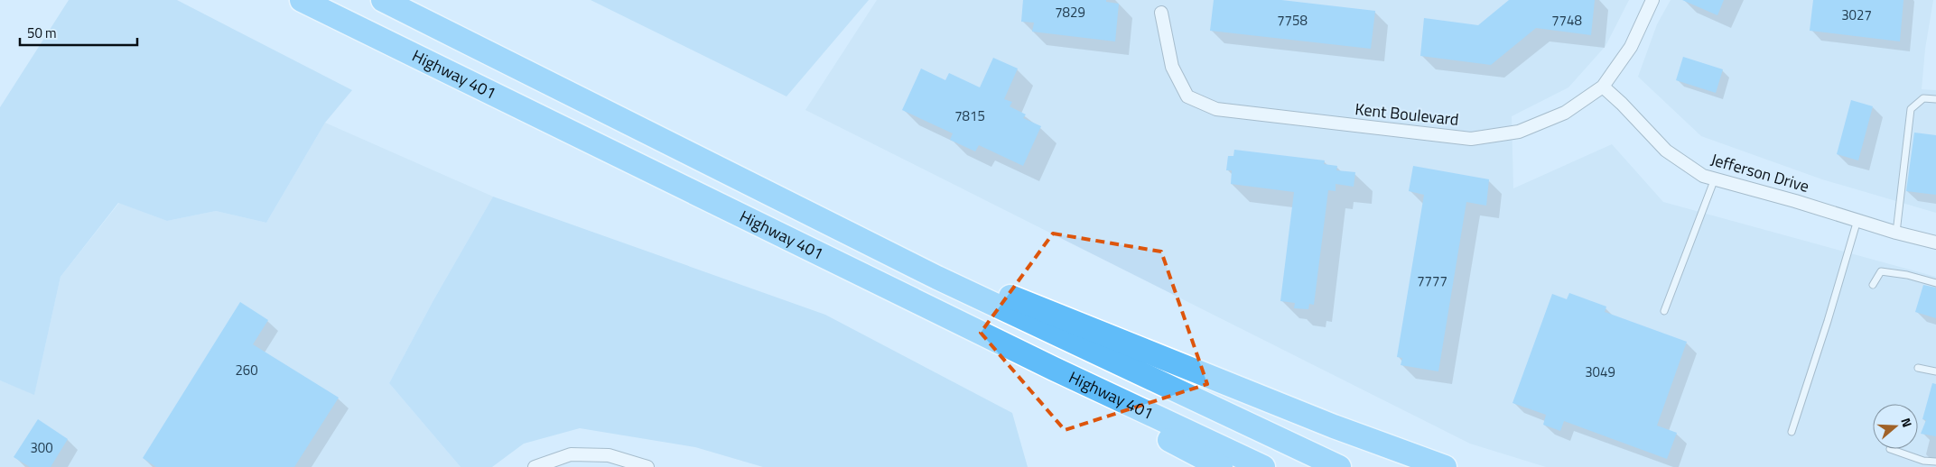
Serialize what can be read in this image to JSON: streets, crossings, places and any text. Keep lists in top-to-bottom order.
{
  "streets": {
    "highway": ["Highway 401"],
    "street": ["Kent Boulevard", "Jefferson Drive"]
  },
  "crossings": [
    ["Kent Boulevard", "Jefferson Drive"]
  ],
  "house_numbers": [
    "7829",
    "3027",
    "7758",
    "7748",
    "7815",
    "7777",
    "260",
    "3049",
    "300"
  ],
  "scale_bar": "50 m",
  "north": "right"
}
